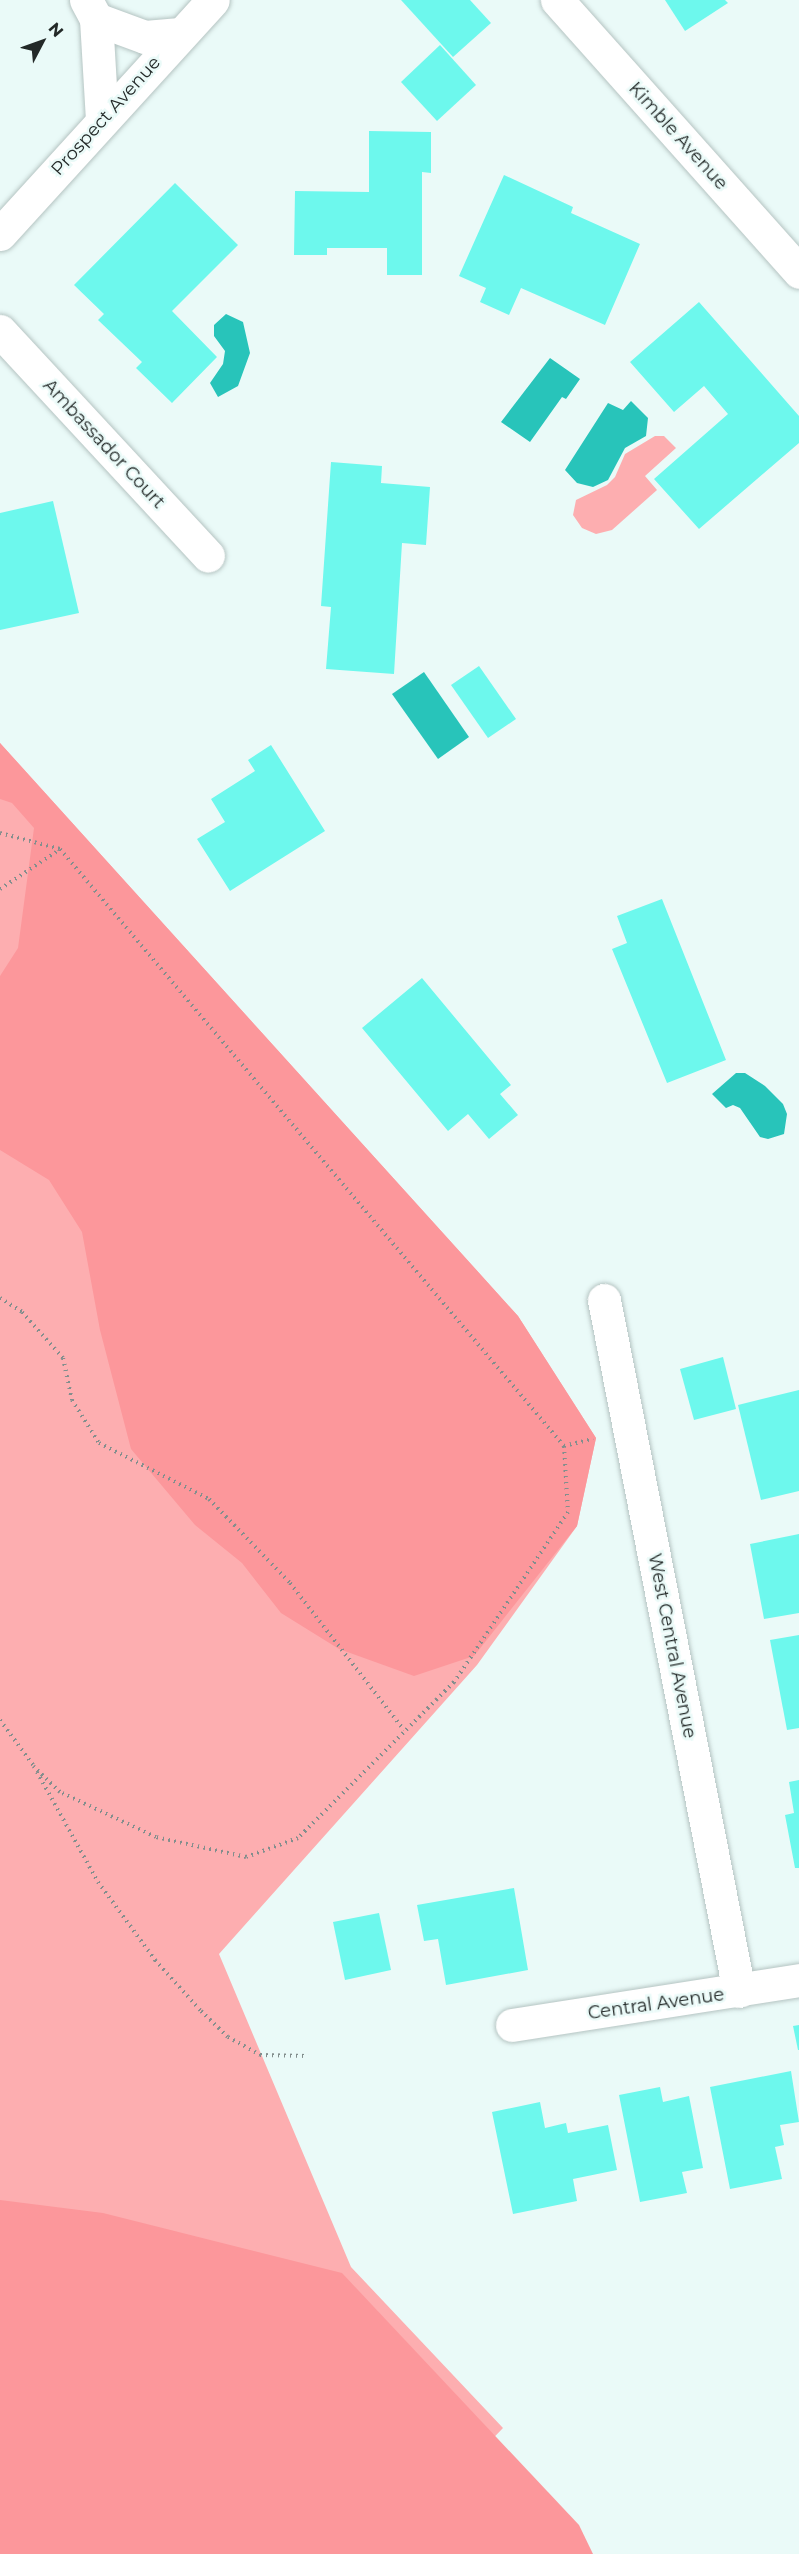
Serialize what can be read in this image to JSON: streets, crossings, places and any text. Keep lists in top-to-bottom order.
{
  "streets": {
    "street": [
      "Prospect Avenue",
      "Kimble Avenue",
      "Ambassador Court",
      "West Central Avenue",
      "Central Avenue"
    ]
  },
  "crossings": [
    ["West Central Avenue", "Central Avenue"]
  ],
  "north": "top right"
}
